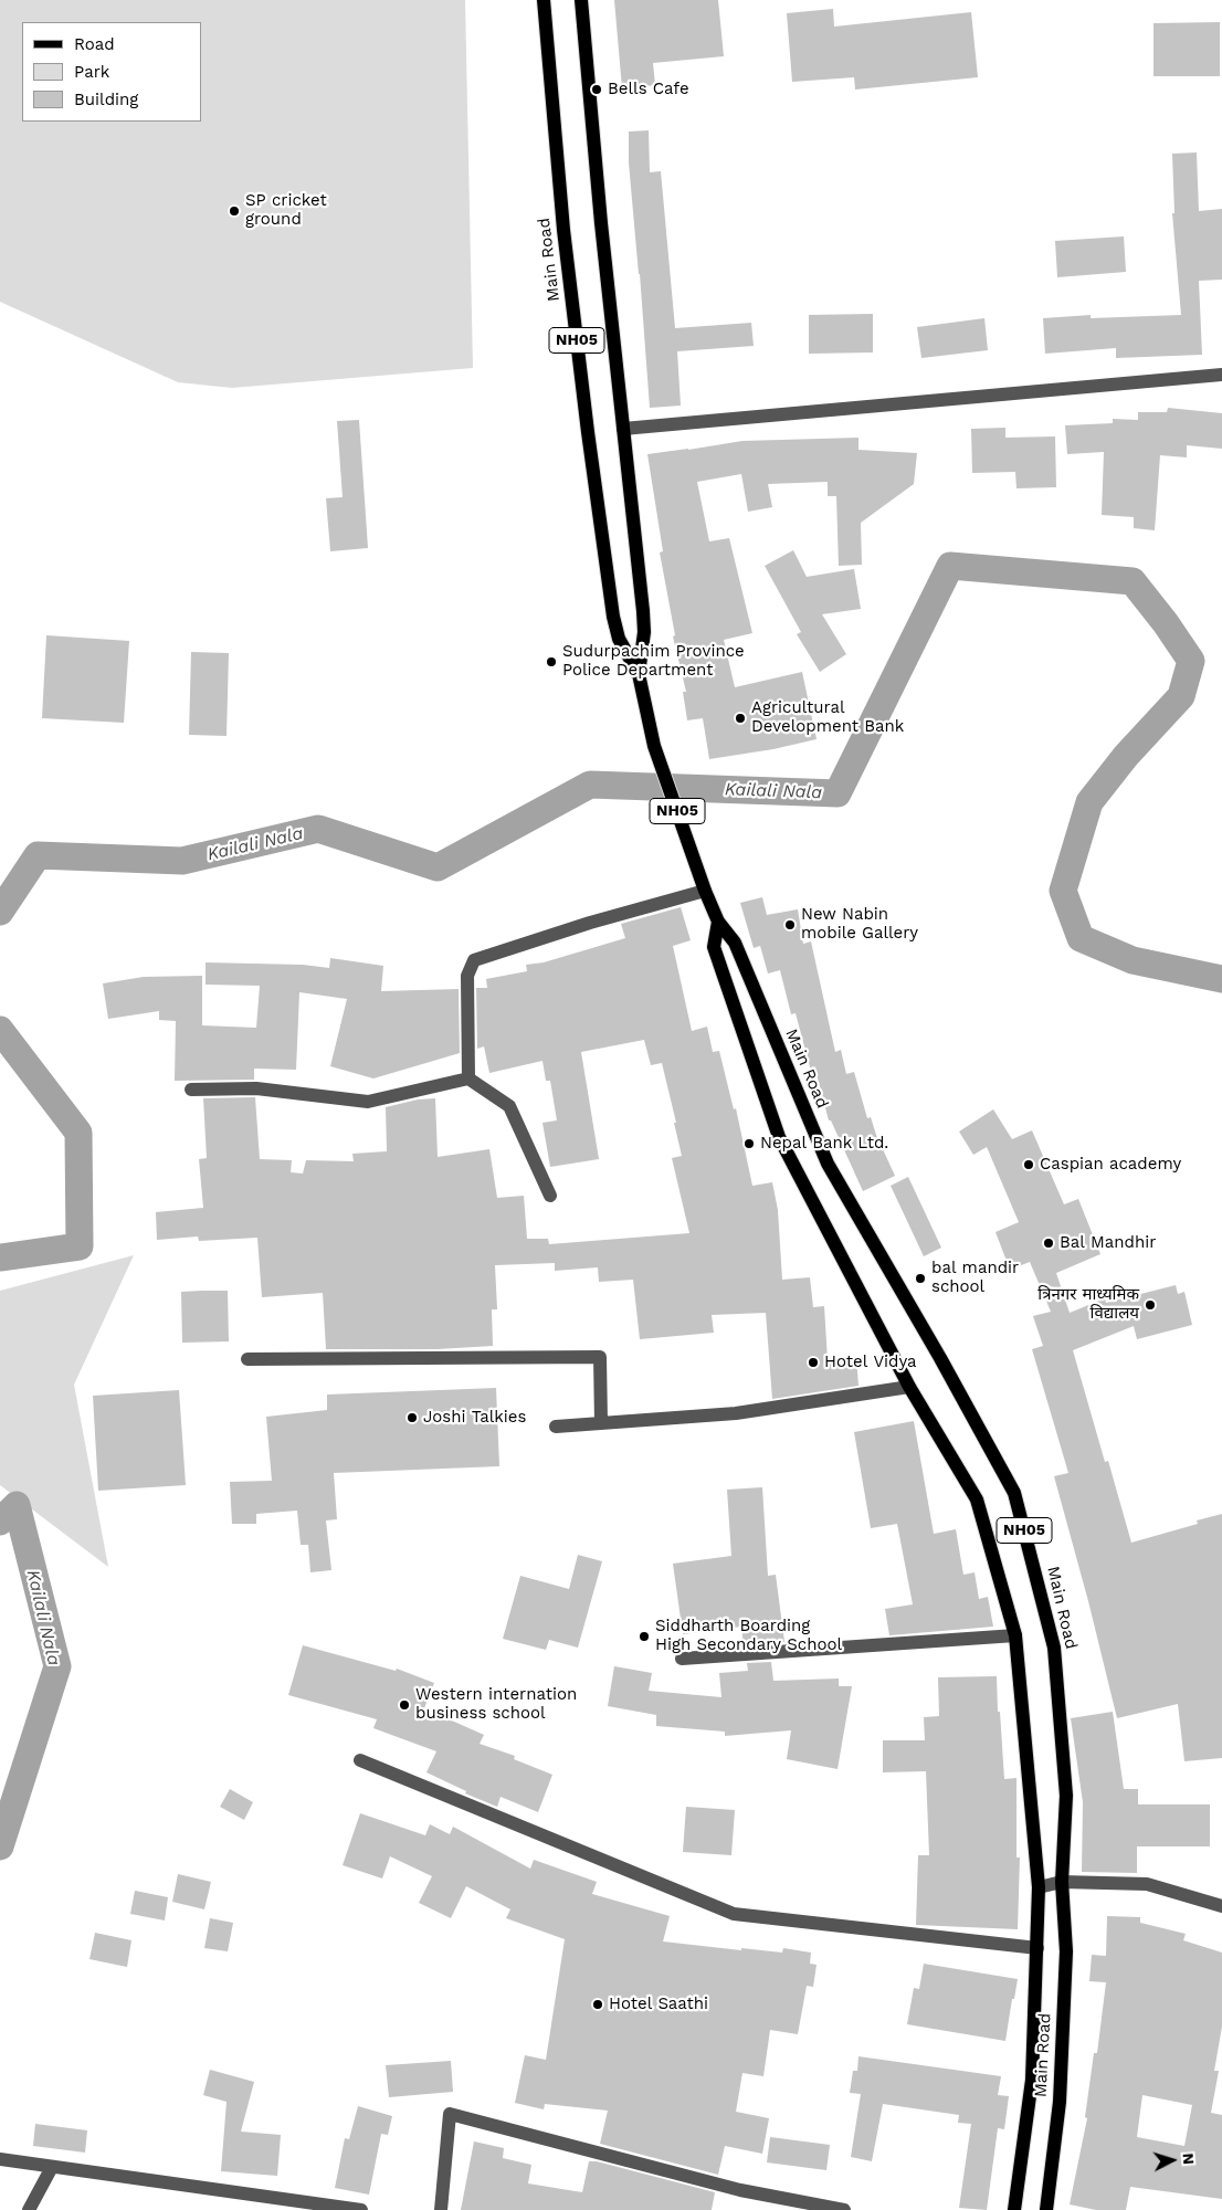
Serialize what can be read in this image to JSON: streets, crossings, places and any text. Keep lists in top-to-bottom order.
{
  "streets": {
    "main road": ["Main Road", "NH05"]
  },
  "water": ["Kailali Nala"],
  "places": [
    "Bells Cafe",
    "SP cricket ground",
    "Sudurpachim Province Police Department",
    "Agricultural Development Bank",
    "New Nabin mobile Gallery",
    "Nepal Bank Ltd.",
    "Caspian academy",
    "Bal Mandhir",
    "bal mandir school",
    "त्रिनगर माध्यमिक विद्यालय",
    "Hotel Vidya",
    "Joshi Talkies",
    "Siddharth Boarding High Secondary School",
    "Western internation business school",
    "Hotel Saathi"
  ],
  "legend": ["Road", "Park", "Building"],
  "north": "right"
}
